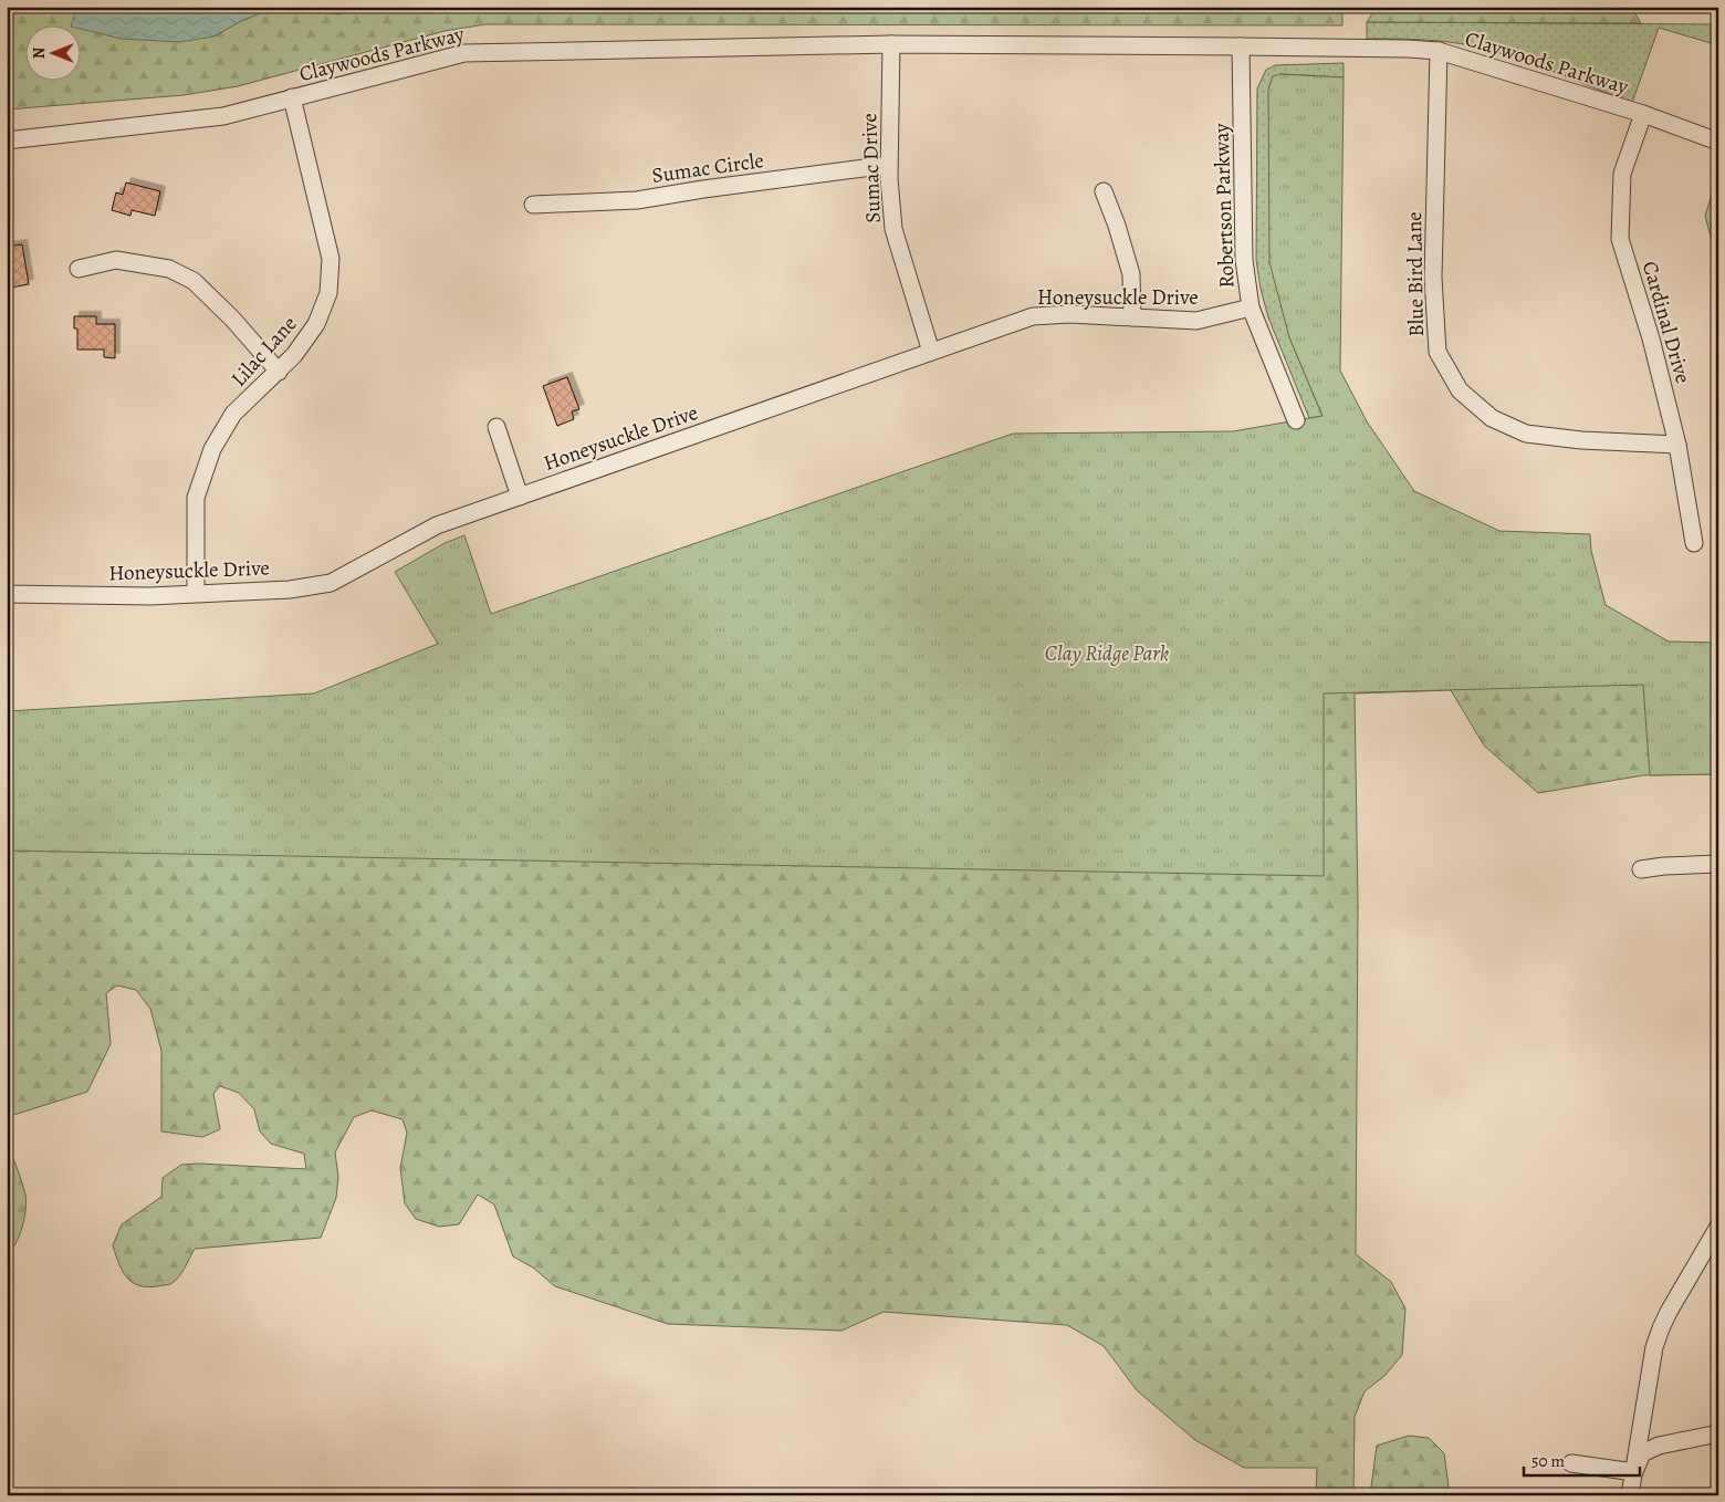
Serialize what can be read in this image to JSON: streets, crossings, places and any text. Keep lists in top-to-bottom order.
{
  "streets": {
    "street": [
      "Claywoods Parkway",
      "Sumac Circle",
      "Sumac Drive",
      "Robertson Parkway",
      "Blue Bird Lane",
      "Honeysuckle Drive",
      "Cardinal Drive",
      "Lilac Lane"
    ]
  },
  "crossings": [
    ["Claywoods Parkway", "Sumac Drive"],
    ["Claywoods Parkway", "Robertson Parkway"],
    ["Claywoods Parkway", "Blue Bird Lane"],
    ["Claywoods Parkway", "Cardinal Drive"],
    ["Claywoods Parkway", "Lilac Lane"],
    ["Sumac Circle", "Sumac Drive"],
    ["Sumac Drive", "Honeysuckle Drive"],
    ["Robertson Parkway", "Honeysuckle Drive"],
    ["Blue Bird Lane", "Cardinal Drive"],
    ["Honeysuckle Drive", "Lilac Lane"]
  ],
  "parks": ["Clay Ridge Park"],
  "scale_bar": "50 m",
  "north": "left"
}
